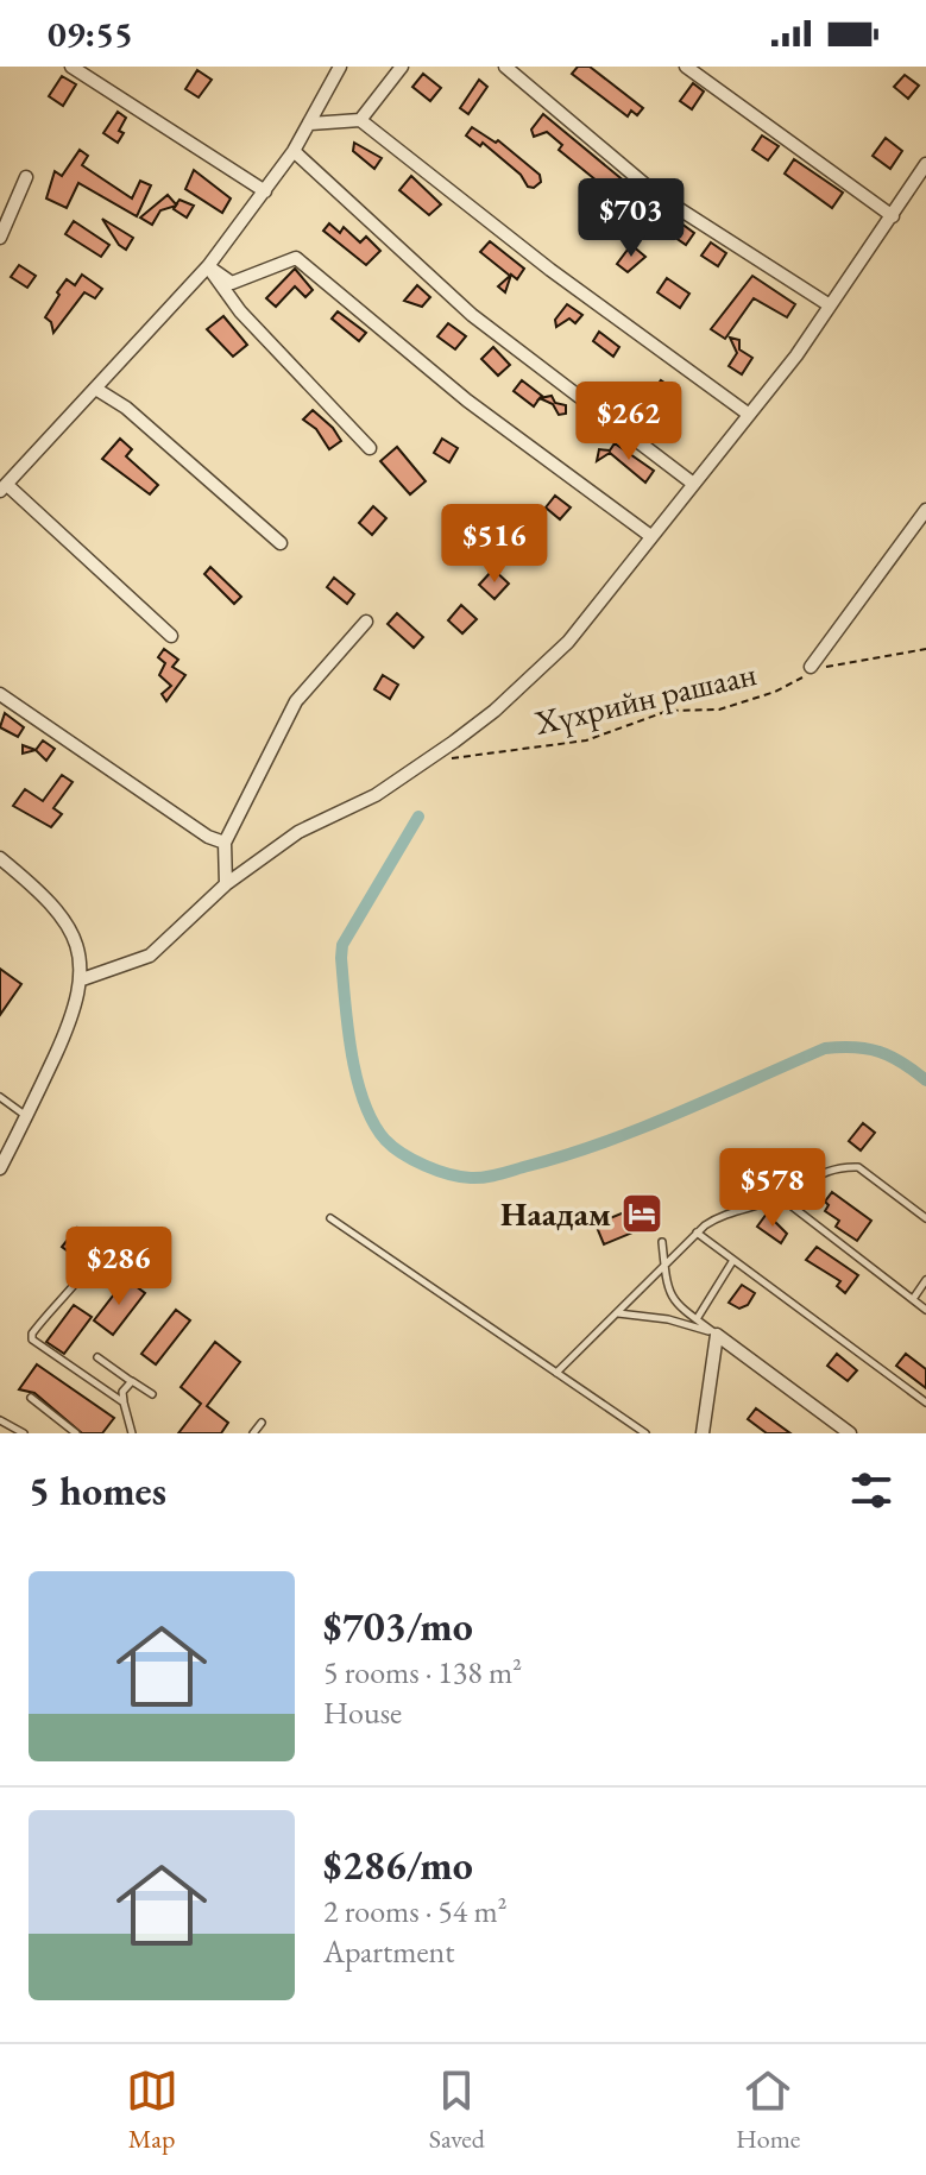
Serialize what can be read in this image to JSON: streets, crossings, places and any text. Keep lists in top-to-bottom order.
{
  "streets": {
    "path": ["Хүхрийн рашаан"]
  },
  "places": {
    "hotel": ["Наадам"]
  },
  "page": {
    "status": "09:55",
    "price": [
      "$703",
      "$262",
      "$516",
      "$578",
      "$286"
    ],
    "heading": "5 homes",
    "list": [
      {
        "name": "$703/mo",
        "note": "5 rooms · 138 m² · House"
      },
      {
        "name": "$286/mo",
        "note": "2 rooms · 54 m² · Apartment"
      }
    ],
    "tabs": ["Map", "Saved", "Home"]
  }
}
